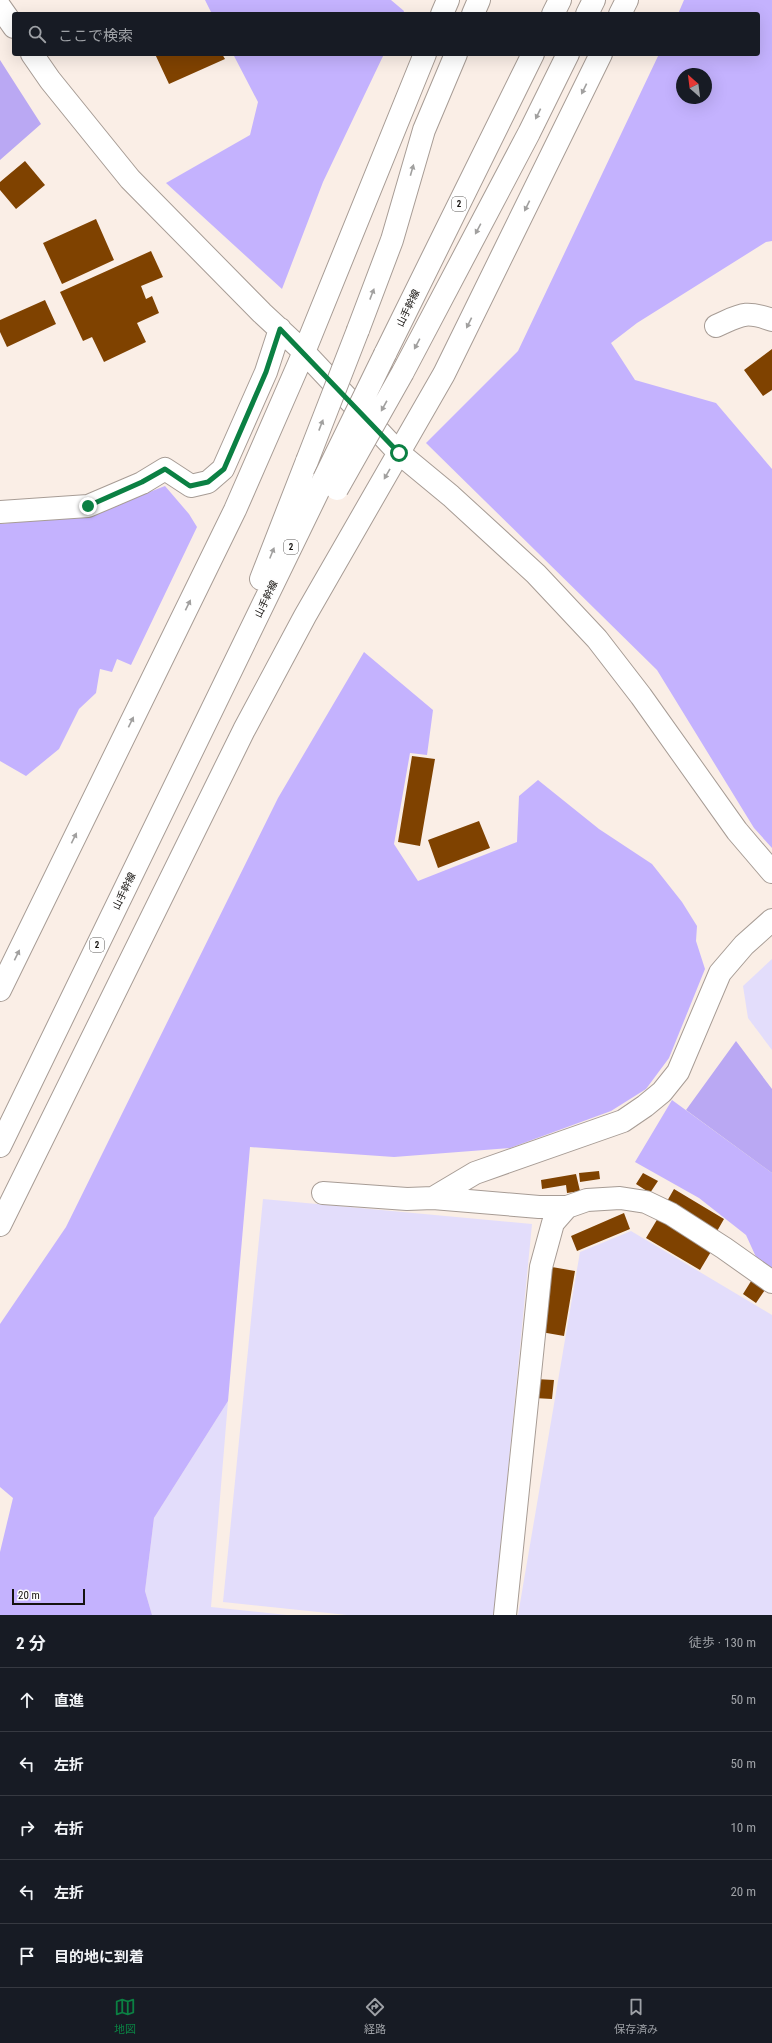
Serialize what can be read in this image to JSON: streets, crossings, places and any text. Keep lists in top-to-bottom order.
{
  "streets": {
    "street": ["2", "山手幹線"]
  },
  "scale_bar": "20 m",
  "north": "top left",
  "page": {
    "search": "ここで検索",
    "scale": "20 m",
    "heading": ["2 分", "徒歩 · 130 m"],
    "list": [
      ["直進", "50 m"],
      ["左折", "50 m"],
      ["右折", "10 m"],
      ["左折", "20 m"],
      "目的地に到着"
    ],
    "nav": ["地図", "経路", "保存済み"]
  }
}
